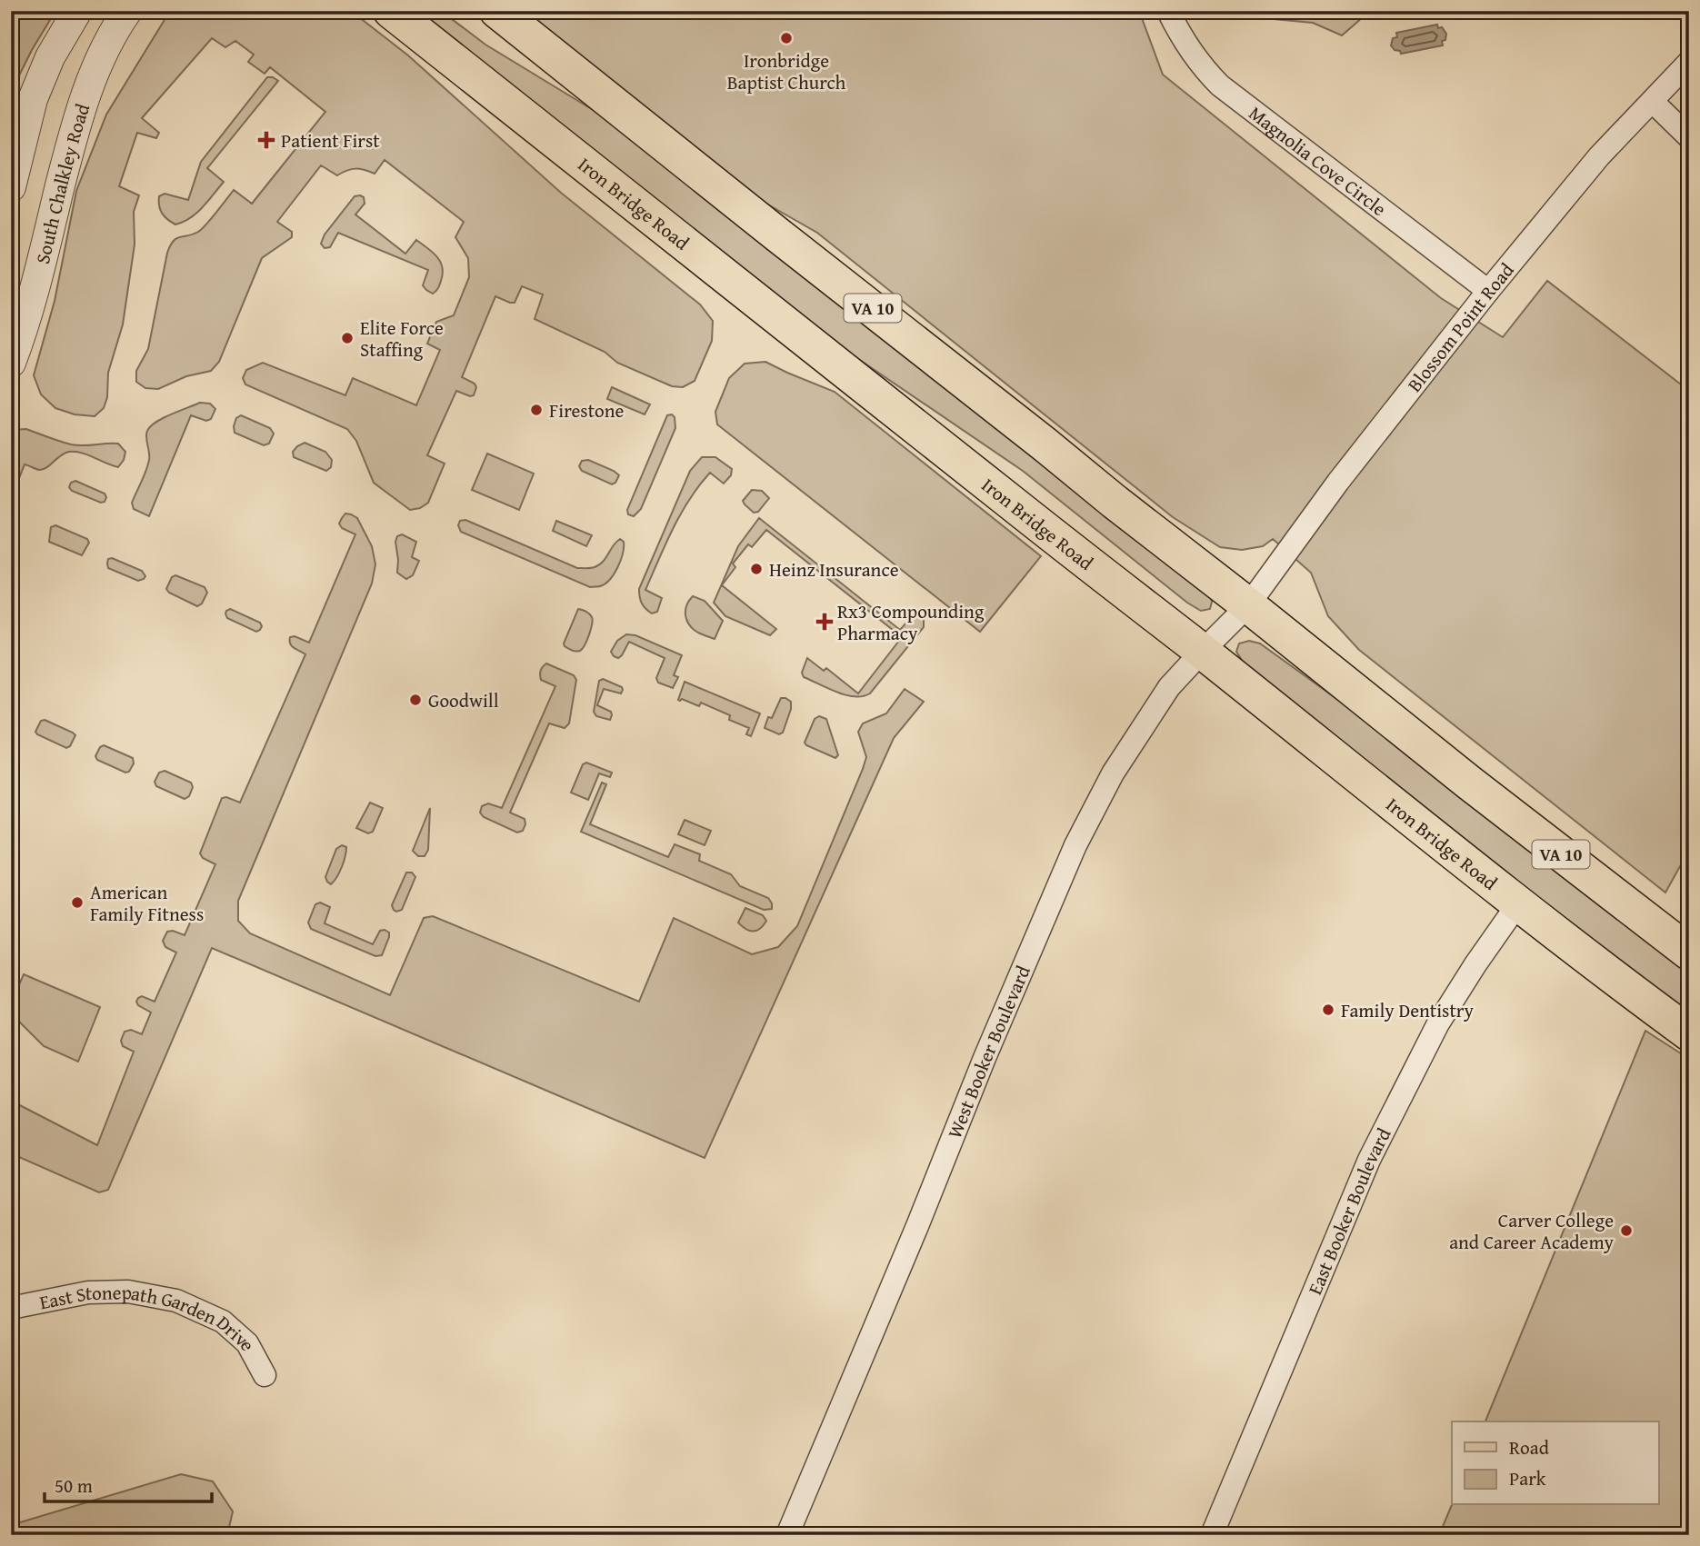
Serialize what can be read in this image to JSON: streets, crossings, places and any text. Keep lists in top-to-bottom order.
{
  "streets": {
    "main road": ["Iron Bridge Road", "VA 10"],
    "street": [
      "Magnolia Cove Circle",
      "South Chalkley Road",
      "Blossom Point Road",
      "West Booker Boulevard",
      "East Booker Boulevard",
      "East Stonepath Garden Drive"
    ]
  },
  "crossings": [
    ["Magnolia Cove Circle", "Blossom Point Road"],
    ["Iron Bridge Road", "West Booker Boulevard"],
    ["Iron Bridge Road", "East Booker Boulevard"],
    ["VA 10", "Blossom Point Road"],
    ["VA 10", "West Booker Boulevard"],
    ["Blossom Point Road", "West Booker Boulevard"]
  ],
  "places": {
    "other": [
      "Ironbridge Baptist Church",
      "Elite Force Staffing",
      "Firestone",
      "Heinz Insurance",
      "Goodwill",
      "American Family Fitness",
      "Family Dentistry",
      "Carver College and Career Academy"
    ],
    "health": ["Patient First", "Rx3 Compounding Pharmacy"]
  },
  "legend": ["Road", "Park"],
  "scale_bar": "50 m"
}
